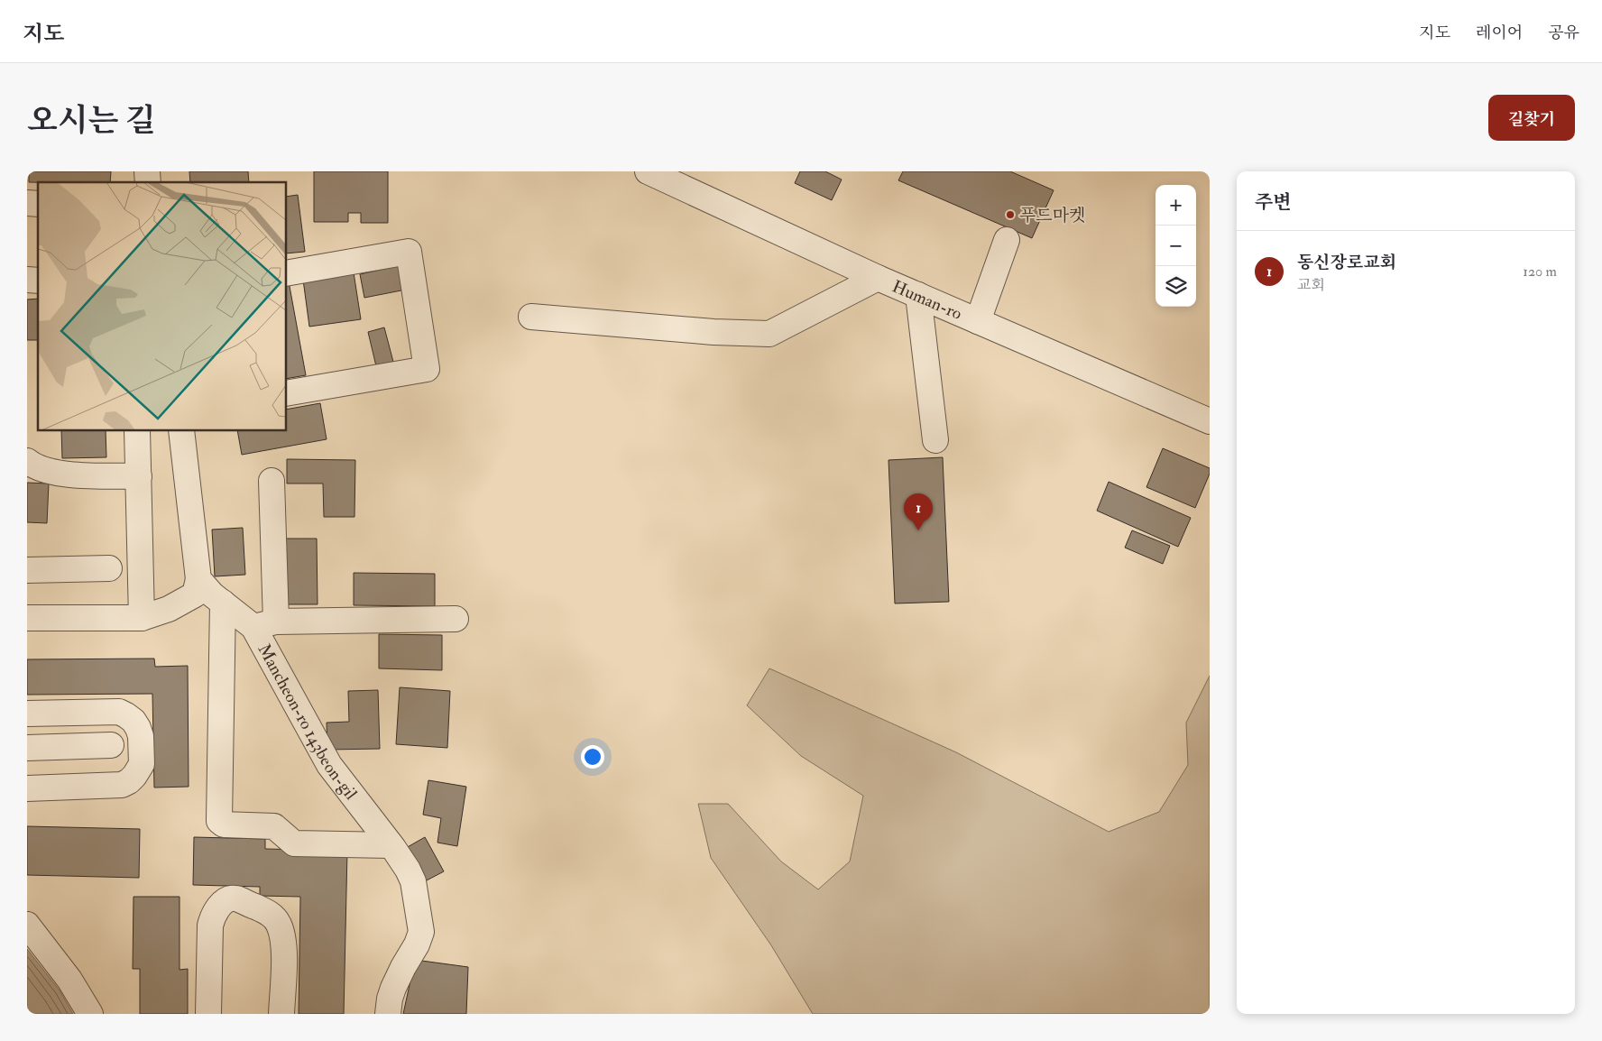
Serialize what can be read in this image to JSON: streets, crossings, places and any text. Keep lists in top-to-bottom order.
{
  "streets": {
    "street": ["Human-ro", "Mancheon-ro 143beon-gil"]
  },
  "places": ["푸드마켓"],
  "page": {
    "header": "지도",
    "nav": ["지도", "레이어", "공유"],
    "title": "오시는 길",
    "buttons": "길찾기",
    "heading": "주변",
    "map_buttons": ["+", "−"],
    "list": [
      {
        "mark": "1",
        "name": "동신장로교회",
        "note": "교회",
        "value": "120 m"
      }
    ],
    "pins": "1"
  }
}
